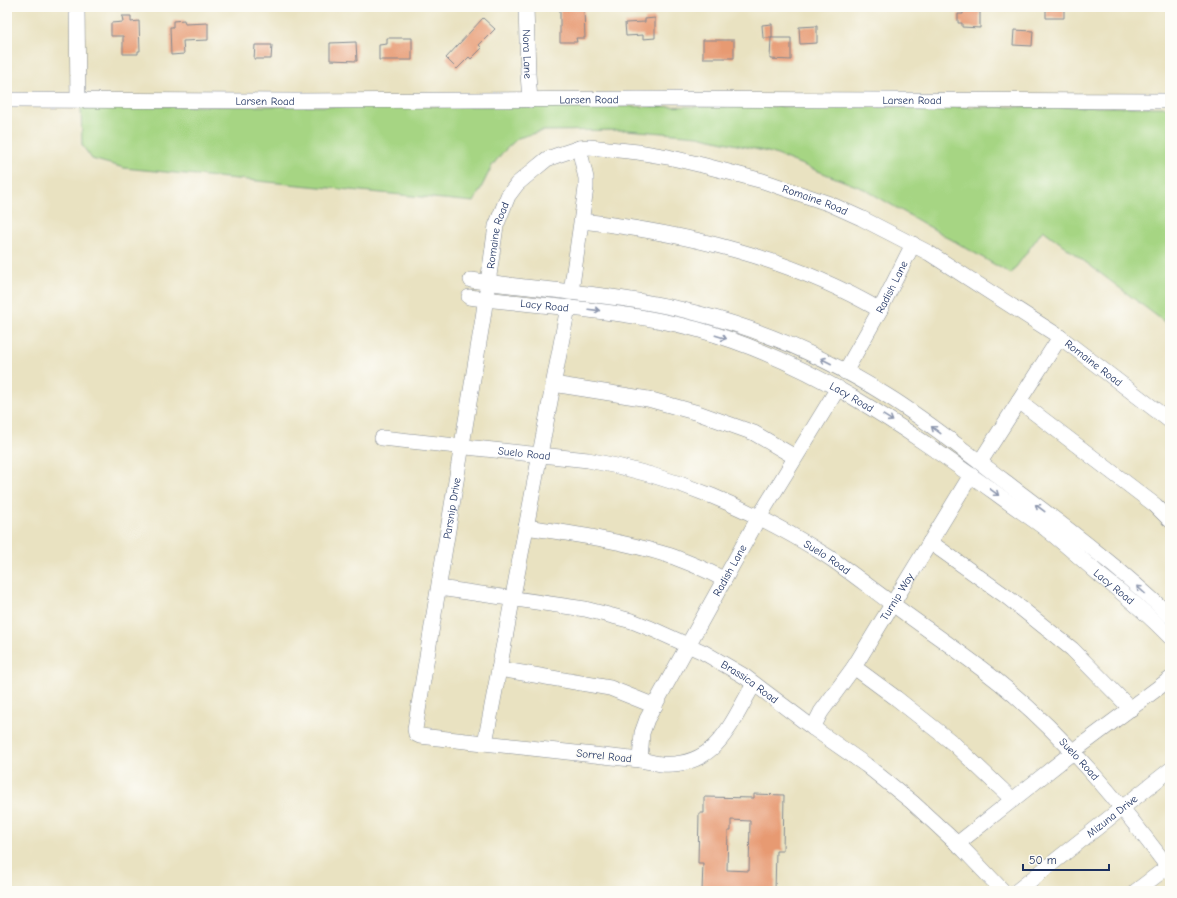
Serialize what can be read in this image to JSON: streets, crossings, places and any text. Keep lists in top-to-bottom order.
{
  "streets": {
    "street": [
      "Nora Lane",
      "Larsen Road",
      "Romaine Road",
      "Radish Lane",
      "Lacy Road",
      "Suelo Road",
      "Parsnip Drive",
      "Turnip Way",
      "Brassica Road",
      "Sorrel Road",
      "Mizuna Drive"
    ]
  },
  "crossings": [
    ["Nora Lane", "Larsen Road"],
    ["Romaine Road", "Radish Lane"],
    ["Romaine Road", "Lacy Road"],
    ["Romaine Road", "Parsnip Drive"],
    ["Radish Lane", "Lacy Road"],
    ["Radish Lane", "Suelo Road"],
    ["Radish Lane", "Brassica Road"],
    ["Radish Lane", "Sorrel Road"],
    ["Lacy Road", "Parsnip Drive"],
    ["Lacy Road", "Turnip Way"],
    ["Suelo Road", "Parsnip Drive"],
    ["Suelo Road", "Turnip Way"],
    ["Suelo Road", "Mizuna Drive"],
    ["Parsnip Drive", "Brassica Road"],
    ["Parsnip Drive", "Sorrel Road"],
    ["Turnip Way", "Brassica Road"],
    ["Brassica Road", "Sorrel Road"]
  ],
  "scale_bar": "50 m"
}
